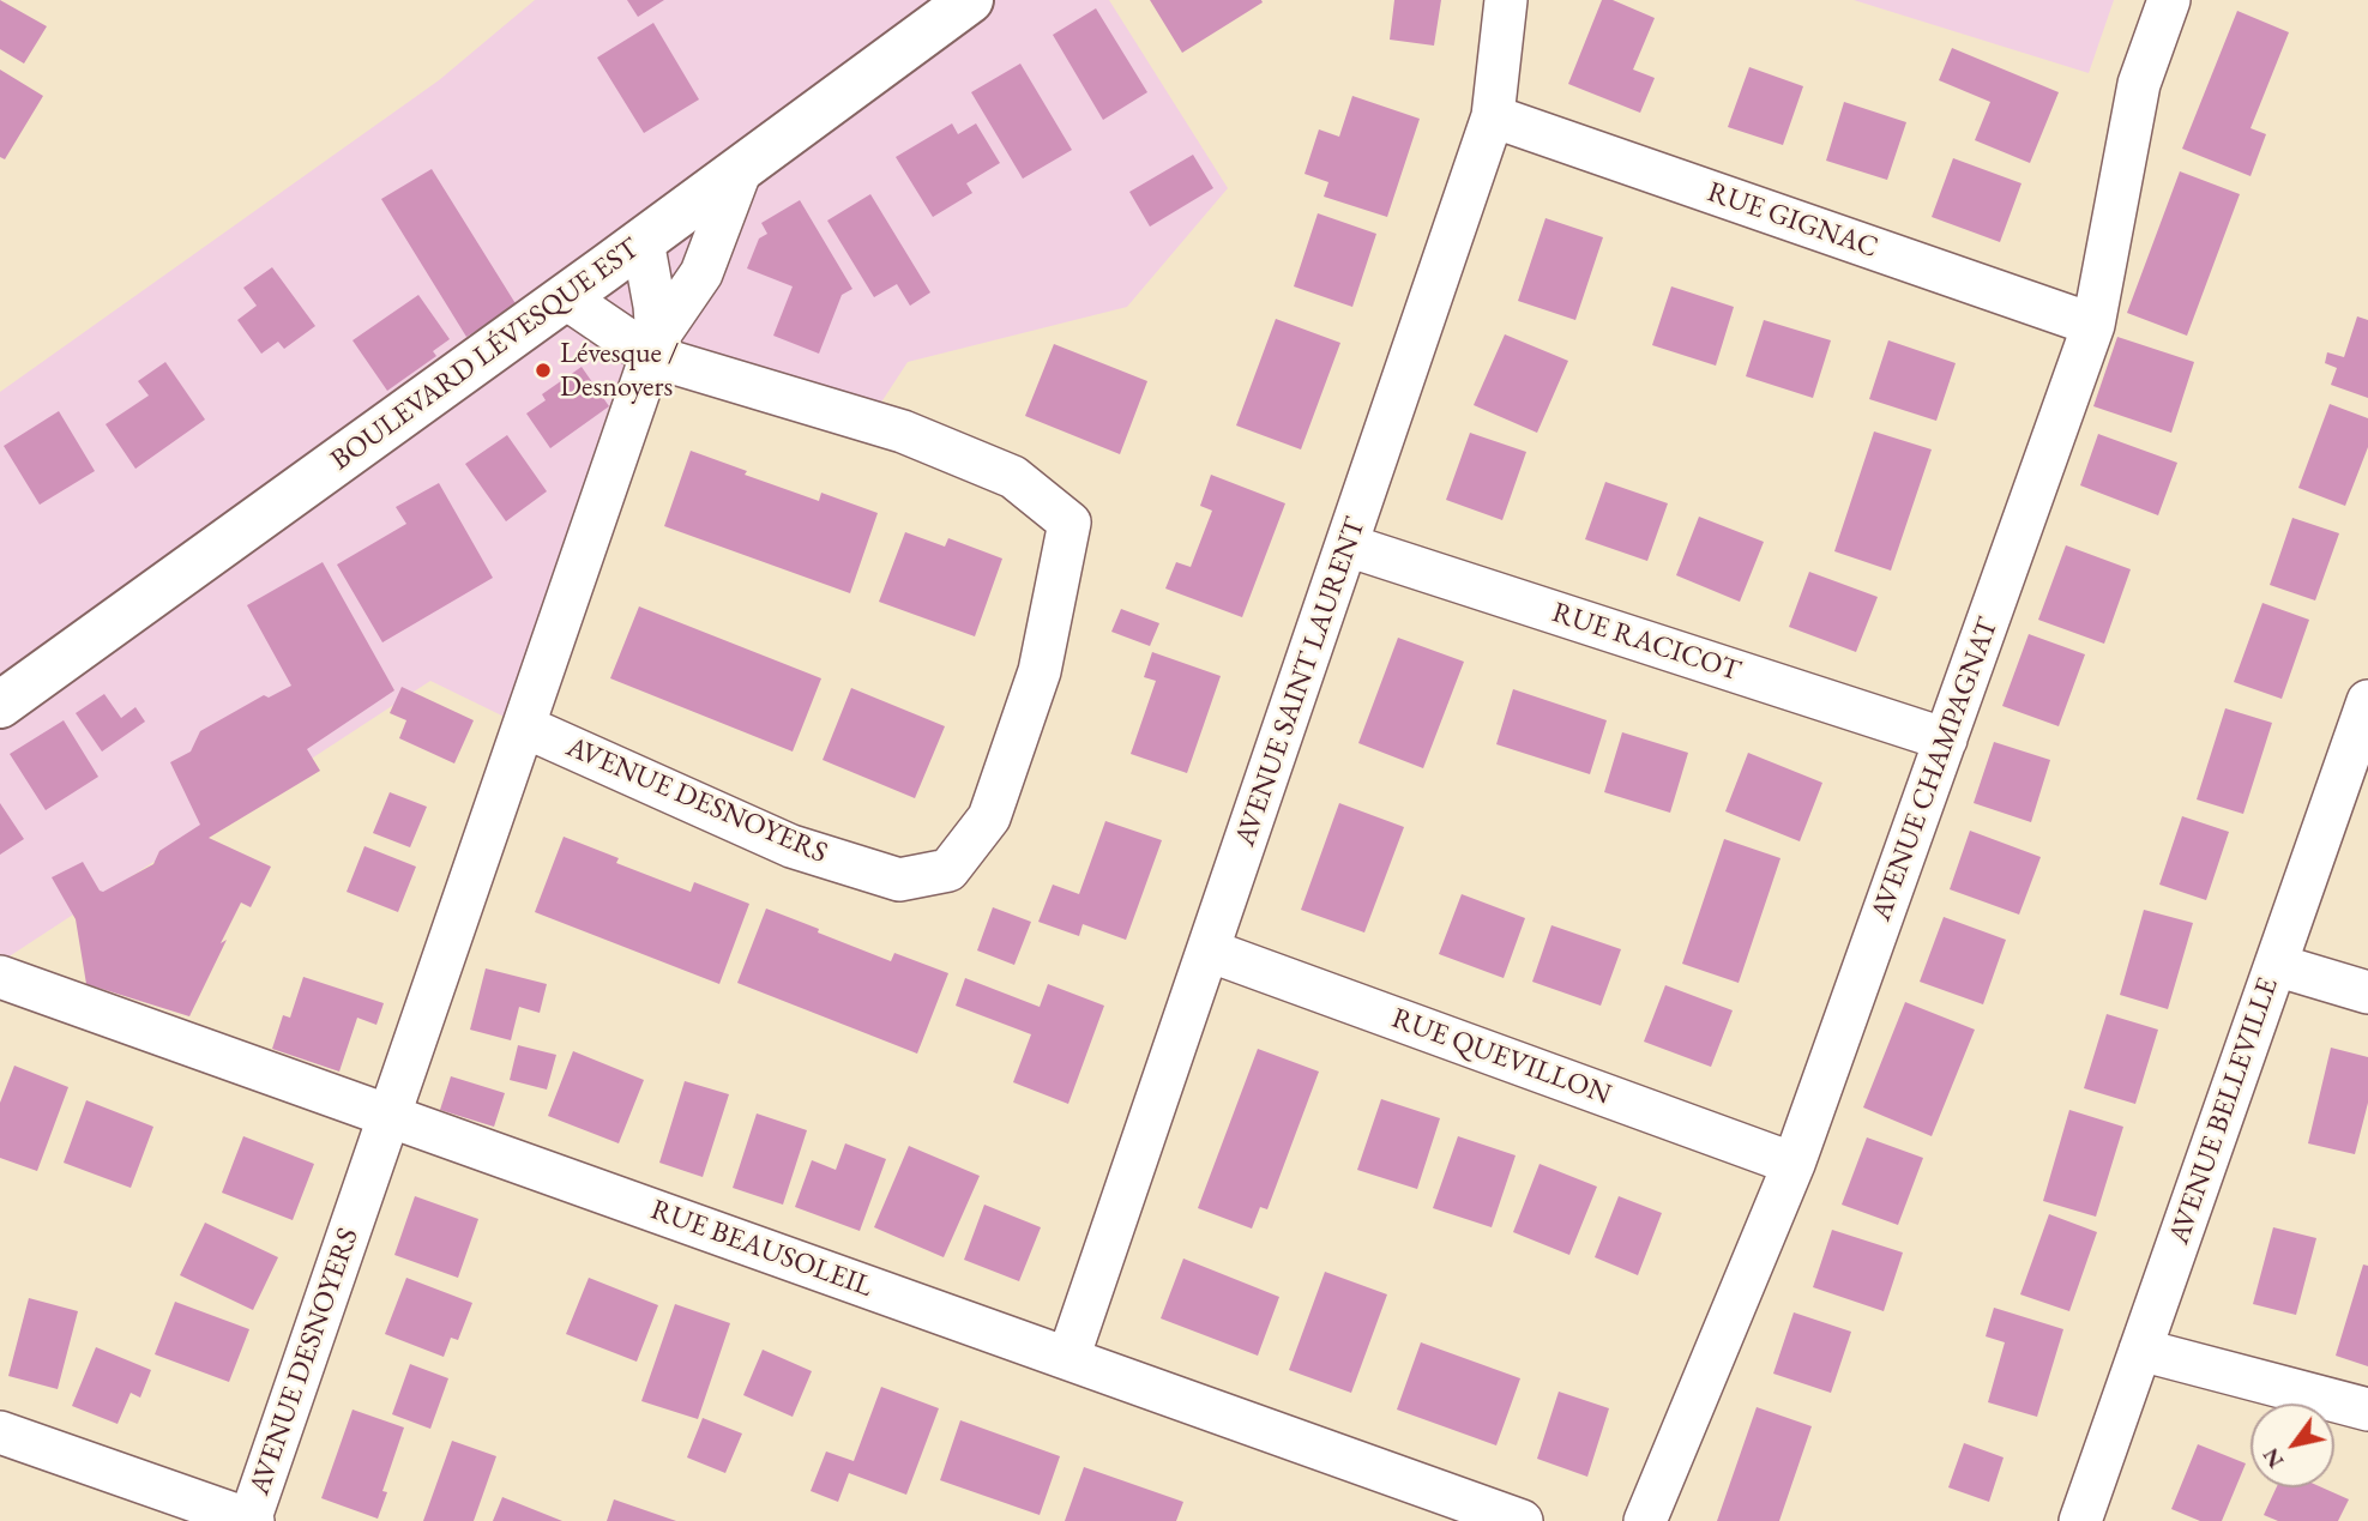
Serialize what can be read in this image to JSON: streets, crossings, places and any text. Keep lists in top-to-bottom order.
{
  "streets": {
    "street": [
      "RUE GIGNAC",
      "BOULEVARD LÉVESQUE EST",
      "RUE RACICOT",
      "AVENUE SAINT LAURENT",
      "AVENUE CHAMPAGNAT",
      "AVENUE DESNOYERS",
      "RUE QUEVILLON",
      "AVENUE BELLEVILLE",
      "RUE BEAUSOLEIL"
    ]
  },
  "crossings": [
    ["RUE GIGNAC", "AVENUE SAINT LAURENT"],
    ["RUE GIGNAC", "AVENUE CHAMPAGNAT"],
    ["BOULEVARD LÉVESQUE EST", "AVENUE DESNOYERS"],
    ["RUE RACICOT", "AVENUE SAINT LAURENT"],
    ["RUE RACICOT", "AVENUE CHAMPAGNAT"],
    ["AVENUE SAINT LAURENT", "RUE QUEVILLON"],
    ["AVENUE SAINT LAURENT", "RUE BEAUSOLEIL"],
    ["AVENUE CHAMPAGNAT", "RUE QUEVILLON"],
    ["AVENUE DESNOYERS", "RUE BEAUSOLEIL"]
  ],
  "places": ["Lévesque / Desnoyers"],
  "north": "bottom left"
}
